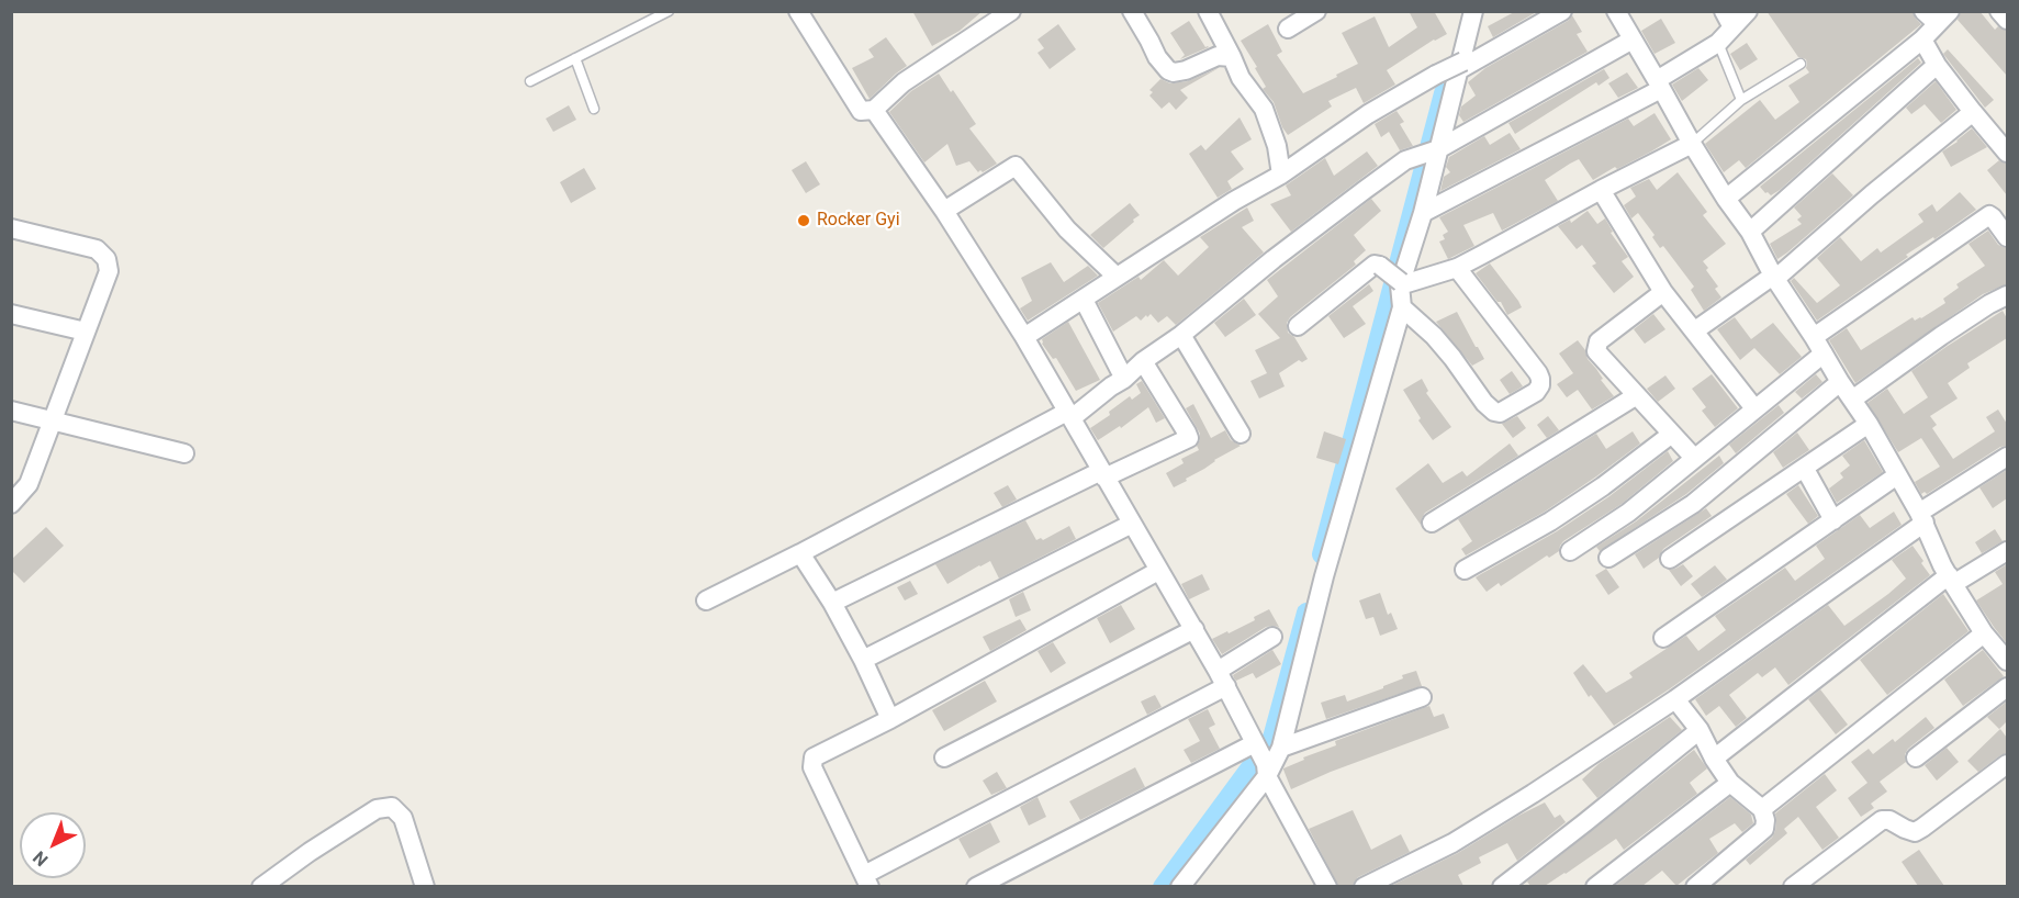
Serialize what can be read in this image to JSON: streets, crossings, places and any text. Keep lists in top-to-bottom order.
{
  "places": ["Rocker Gyi"],
  "north": "bottom left"
}
